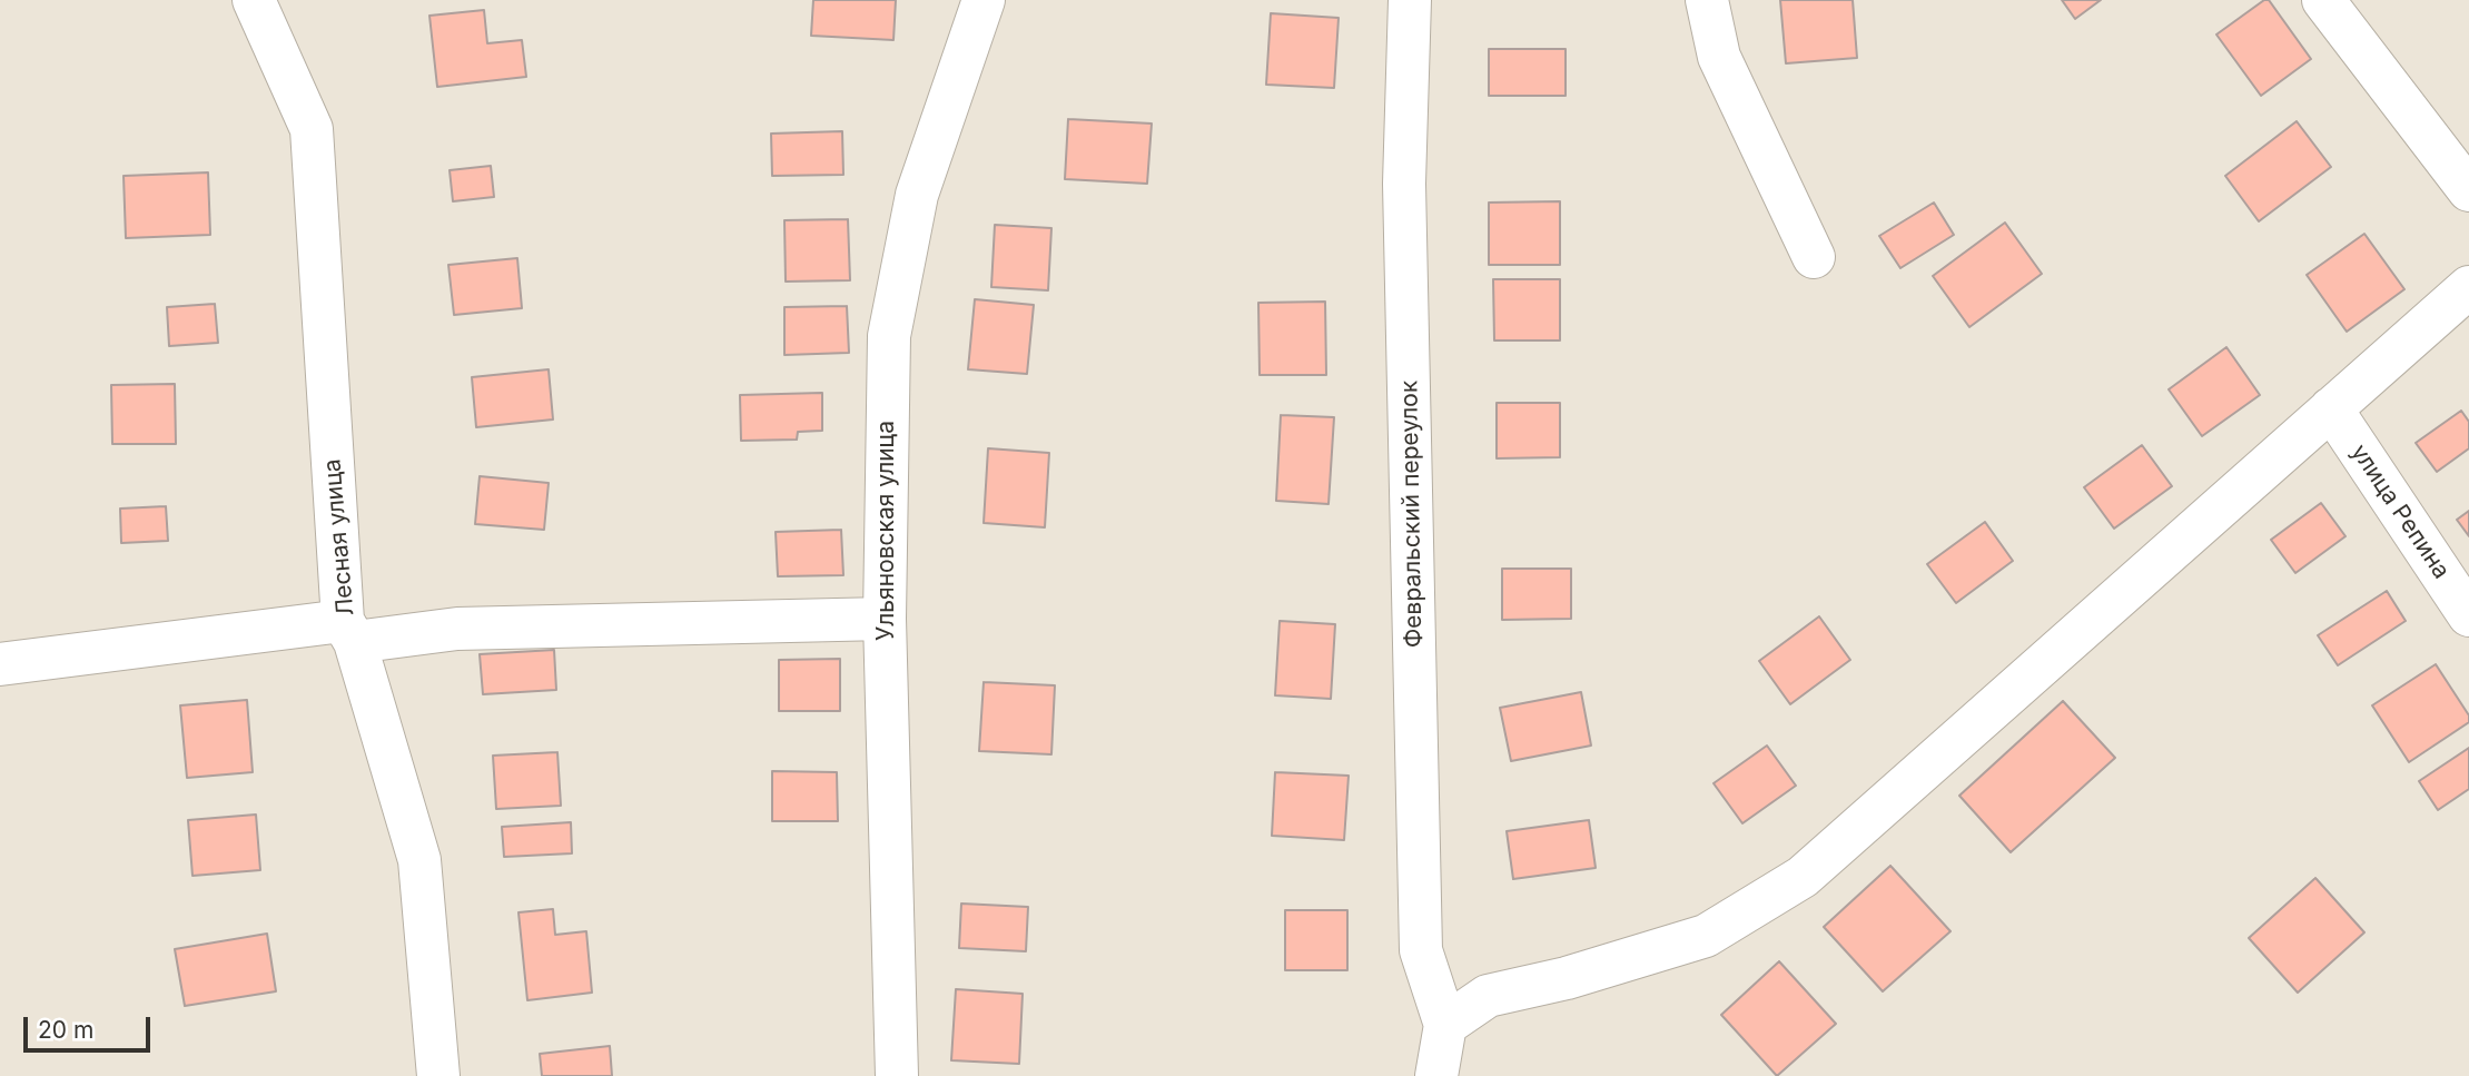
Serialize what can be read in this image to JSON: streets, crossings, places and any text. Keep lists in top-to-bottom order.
{
  "streets": {
    "street": [
      "улица Репина",
      "Февральский переулок",
      "Ульяновская улица",
      "Лесная улица"
    ]
  },
  "scale_bar": "20 m"
}
